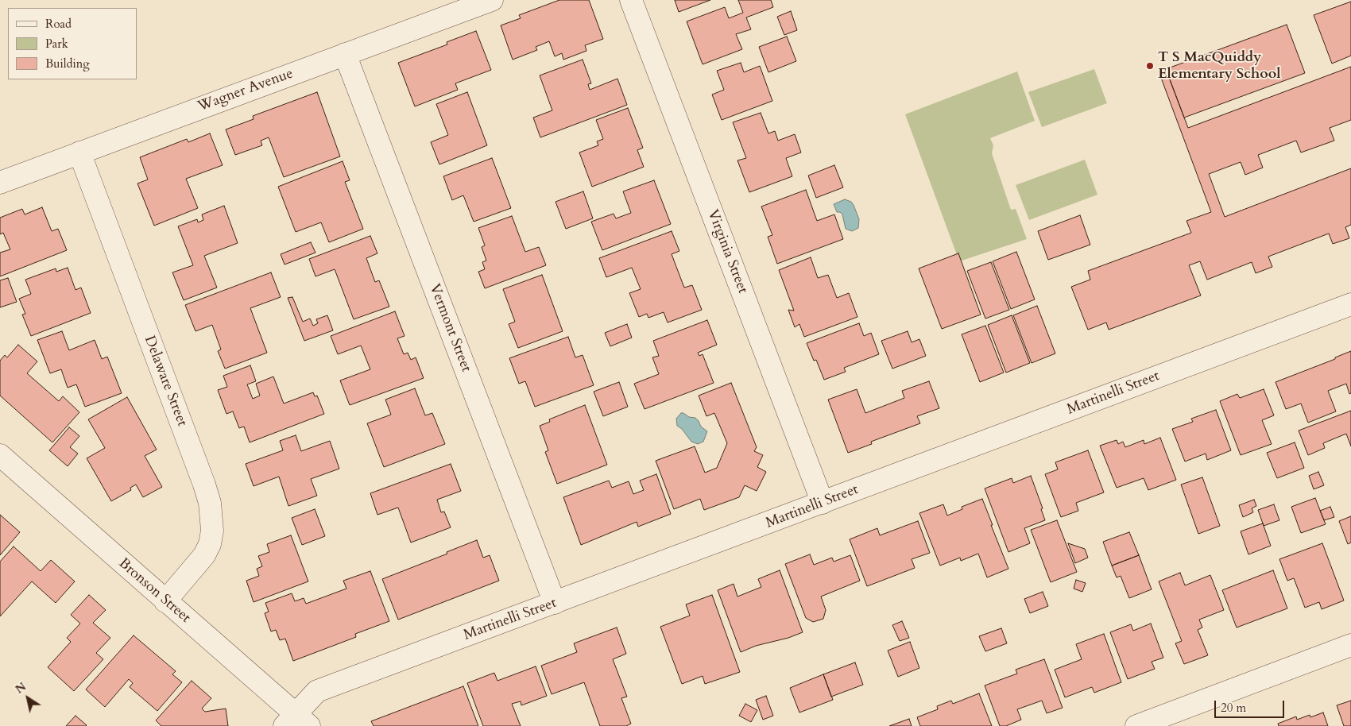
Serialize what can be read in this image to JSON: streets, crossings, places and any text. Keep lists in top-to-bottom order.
{
  "streets": {
    "street": [
      "Wagner Avenue",
      "Virginia Street",
      "Vermont Street",
      "Delaware Street",
      "Martinelli Street",
      "Bronson Street"
    ]
  },
  "crossings": [
    ["Wagner Avenue", "Vermont Street"],
    ["Wagner Avenue", "Delaware Street"],
    ["Virginia Street", "Martinelli Street"],
    ["Vermont Street", "Martinelli Street"],
    ["Delaware Street", "Bronson Street"],
    ["Martinelli Street", "Bronson Street"]
  ],
  "places": ["T S MacQuiddy Elementary School"],
  "legend": ["Road", "Park", "Building"],
  "scale_bar": "20 m",
  "north": "top left"
}
